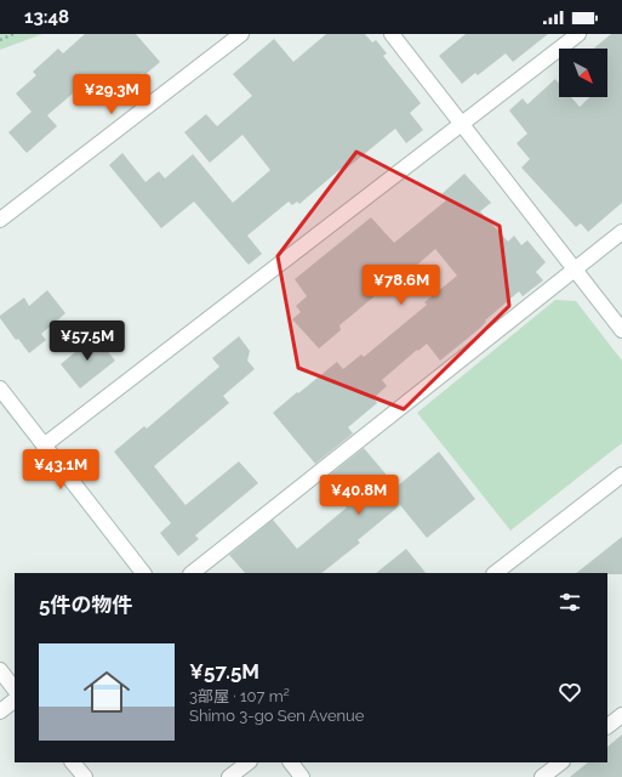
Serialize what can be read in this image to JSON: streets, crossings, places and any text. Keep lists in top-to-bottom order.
{
  "north": "bottom right",
  "page": {
    "status": "13:48",
    "price": [
      "¥29.3M",
      "¥78.6M",
      "¥57.5M",
      "¥43.1M",
      "¥40.8M"
    ],
    "heading": "5件の物件",
    "list": [
      {
        "name": "¥57.5M",
        "note": "3部屋 · 107 m² · Shimo 3-go Sen Avenue"
      }
    ]
  }
}
